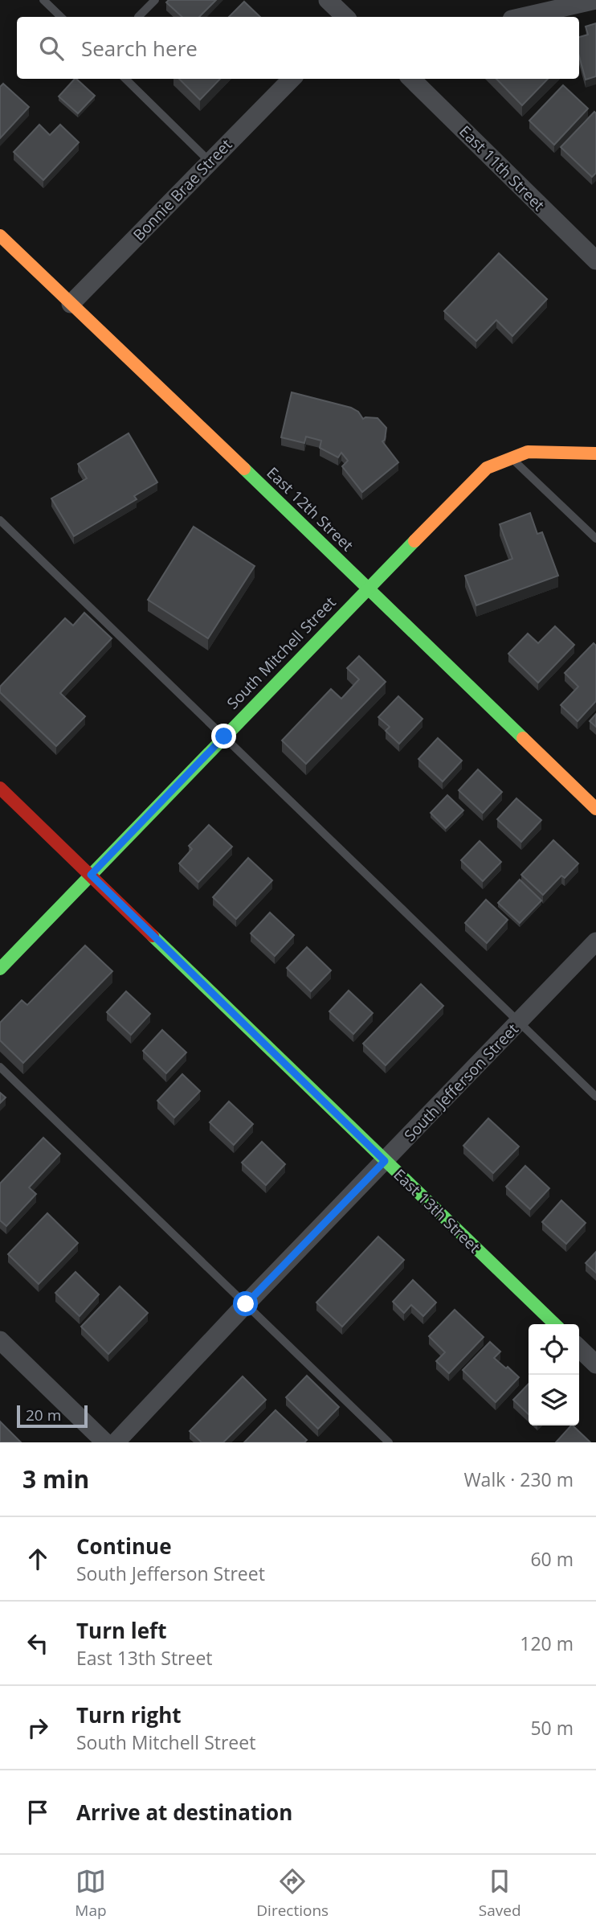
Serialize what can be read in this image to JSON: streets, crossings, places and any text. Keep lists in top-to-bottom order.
{
  "streets": {
    "street": [
      "East 11th Street",
      "Bonnie Brae Street",
      "East 12th Street",
      "South Mitchell Street",
      "South Jefferson Street",
      "East 13th Street"
    ]
  },
  "crossings": [
    ["Bonnie Brae Street", "East 12th Street"],
    ["East 12th Street", "South Mitchell Street"],
    ["South Mitchell Street", "East 13th Street"],
    ["South Jefferson Street", "East 13th Street"]
  ],
  "scale_bar": "20 m",
  "page": {
    "search": "Search here",
    "scale": "20 m",
    "heading": ["3 min", "Walk · 230 m"],
    "list": [
      ["Continue", "South Jefferson Street", "60 m"],
      ["Turn left", "East 13th Street", "120 m"],
      ["Turn right", "South Mitchell Street", "50 m"],
      "Arrive at destination"
    ],
    "nav": ["Map", "Directions", "Saved"]
  }
}
